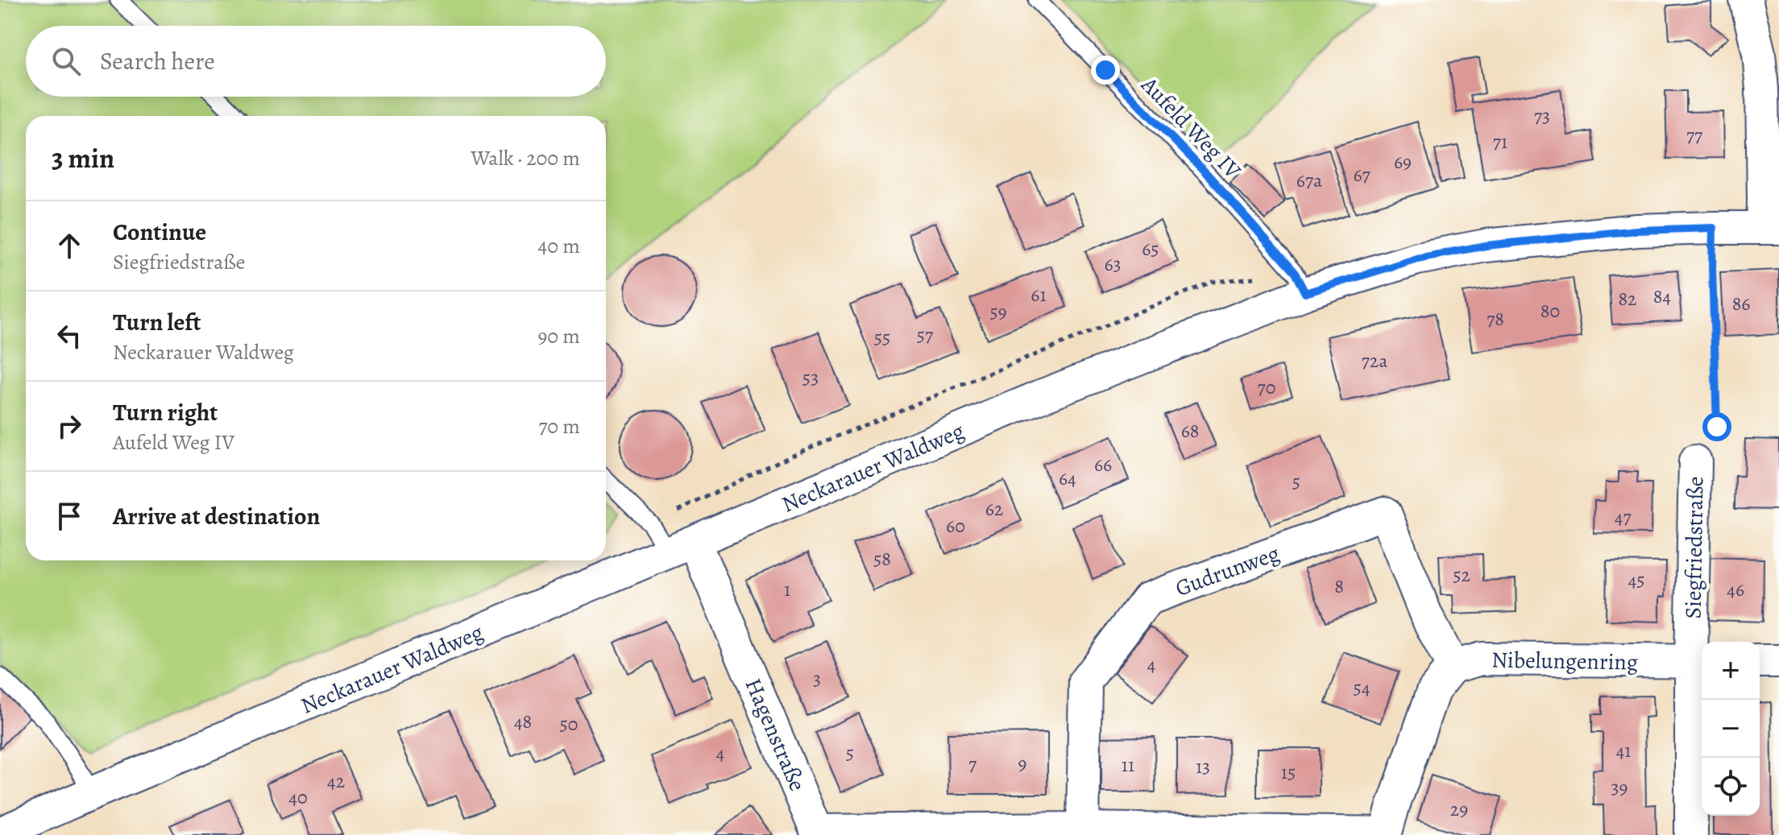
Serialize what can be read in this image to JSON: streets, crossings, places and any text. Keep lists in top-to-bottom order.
{
  "streets": {
    "street": [
      "Neckarauer Waldweg",
      "Siegfriedstraße",
      "Gudrunweg",
      "Nibelungenring",
      "Hagenstraße"
    ],
    "lane": ["Aufeld Weg IV"]
  },
  "crossings": [
    ["Aufeld Weg IV", "Neckarauer Waldweg"],
    ["Neckarauer Waldweg", "Siegfriedstraße"],
    ["Neckarauer Waldweg", "Hagenstraße"],
    ["Siegfriedstraße", "Nibelungenring"],
    ["Gudrunweg", "Nibelungenring"],
    ["Gudrunweg", "Hagenstraße"]
  ],
  "house_numbers": [
    "73",
    "77",
    "71",
    "69",
    "67",
    "67a",
    "65",
    "63",
    "61",
    "84",
    "82",
    "86",
    "80",
    "59",
    "78",
    "57",
    "55",
    "72a",
    "53",
    "70",
    "68",
    "66",
    "64",
    "5",
    "62",
    "47",
    "60",
    "58",
    "52",
    "45",
    "8",
    "1",
    "46",
    "4",
    "3",
    "54",
    "48",
    "50",
    "41",
    "4",
    "5",
    "9",
    "7",
    "11",
    "13",
    "15",
    "42",
    "39",
    "40",
    "29"
  ],
  "page": {
    "search": "Search here",
    "heading": ["3 min", "Walk · 200 m"],
    "list": [
      ["Continue", "Siegfriedstraße", "40 m"],
      ["Turn left", "Neckarauer Waldweg", "90 m"],
      ["Turn right", "Aufeld Weg IV", "70 m"],
      "Arrive at destination"
    ],
    "map_buttons": ["+", "−"]
  }
}
